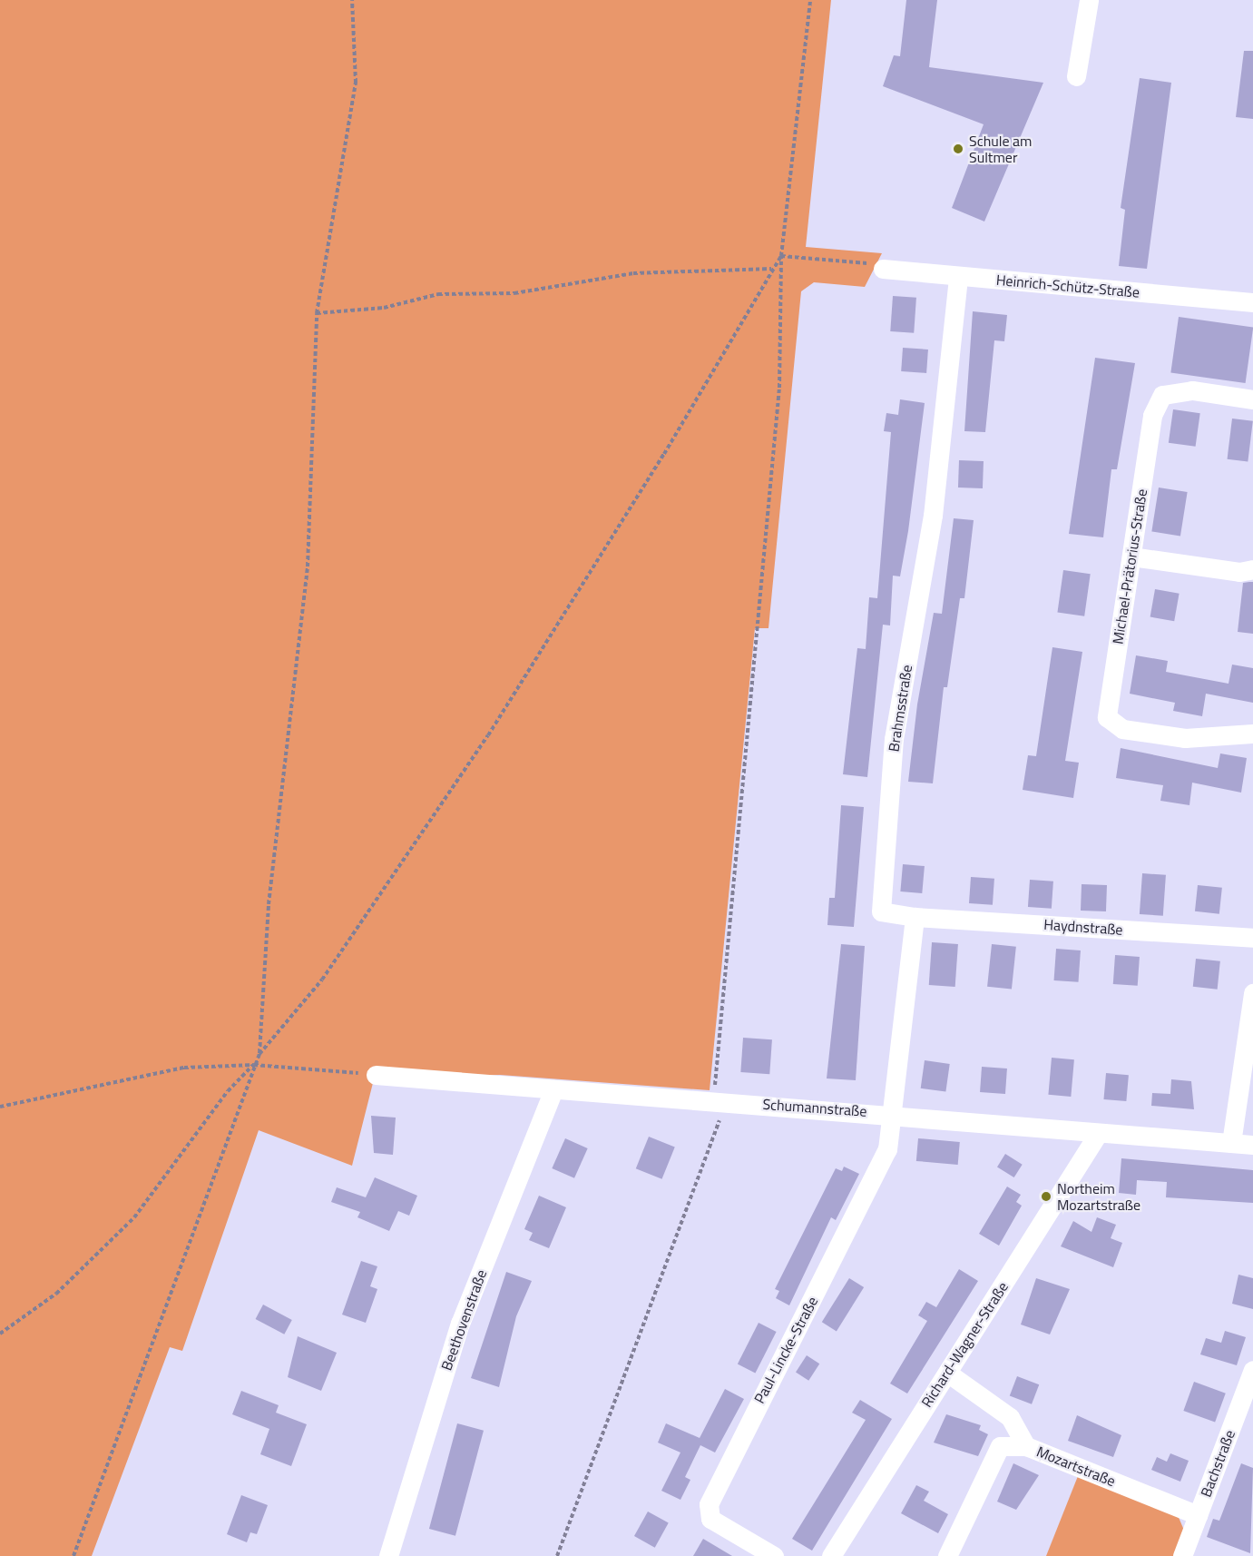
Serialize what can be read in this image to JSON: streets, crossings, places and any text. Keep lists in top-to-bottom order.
{
  "streets": {
    "street": [
      "Heinrich-Schütz-Straße",
      "Michael-Prätorius-Straße",
      "Brahmsstraße",
      "Haydnstraße",
      "Schumannstraße",
      "Beethovenstraße",
      "Richard-Wagner-Straße",
      "Paul-Lincke-Straße",
      "Bachstraße",
      "Mozartstraße"
    ]
  },
  "crossings": [
    ["Heinrich-Schütz-Straße", "Brahmsstraße"],
    ["Brahmsstraße", "Haydnstraße"],
    ["Schumannstraße", "Beethovenstraße"],
    ["Schumannstraße", "Richard-Wagner-Straße"],
    ["Schumannstraße", "Paul-Lincke-Straße"],
    ["Richard-Wagner-Straße", "Mozartstraße"],
    ["Bachstraße", "Mozartstraße"]
  ],
  "places": ["Schule am Sultmer", "Northeim Mozartstraße"]
}
